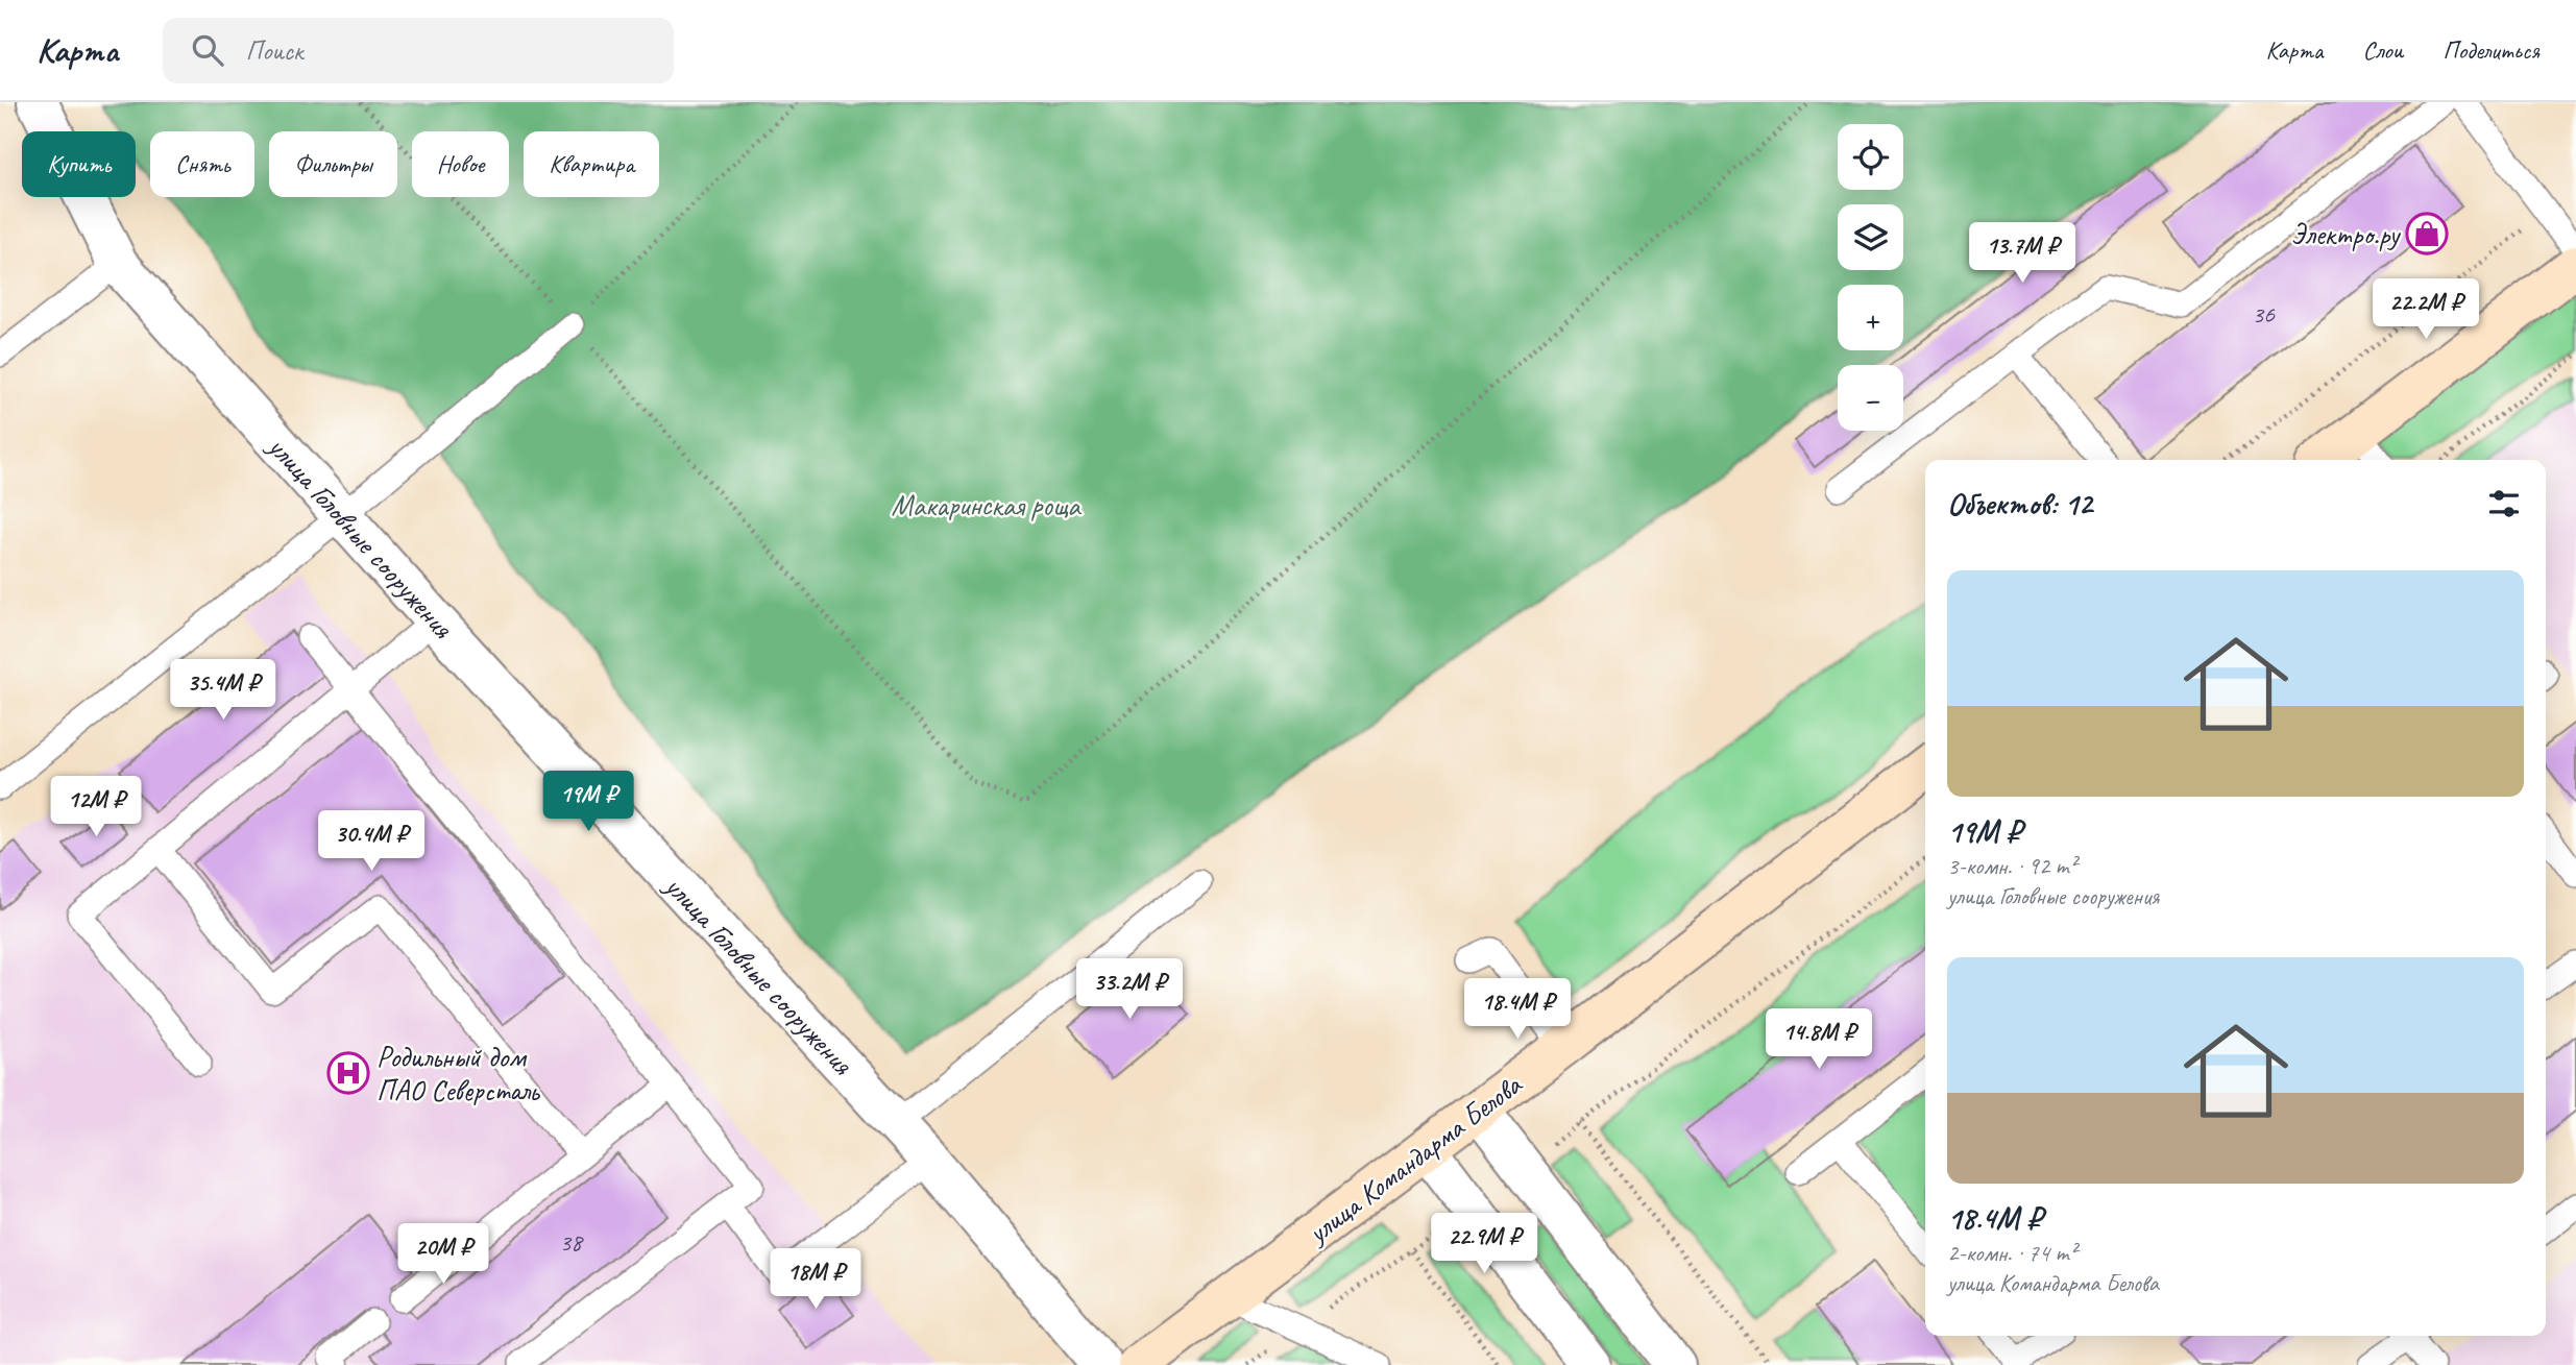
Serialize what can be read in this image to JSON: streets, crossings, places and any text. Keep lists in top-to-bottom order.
{
  "streets": {
    "main road": ["улица Командарма Белова"],
    "street": ["улица Головные сооружения"]
  },
  "parks": ["Макаринская роща"],
  "places": {
    "shop": ["Электро.ру"],
    "hospital": ["Родильный дом ПАО Северсталь"]
  },
  "house_numbers": ["36", "38"],
  "page": {
    "header": "Карта",
    "search": "Поиск",
    "nav": ["Карта", "Слои", "Поделиться"],
    "map_buttons": ["+", "−"],
    "chip": [
      "Купить",
      "Снять",
      "Фильтры",
      "Новое",
      "Квартира"
    ],
    "price": [
      "13.7M ₽",
      "22.2M ₽",
      "35.4M ₽",
      "19M ₽",
      "12M ₽",
      "30.4M ₽",
      "33.2M ₽",
      "18.4M ₽",
      "14.8M ₽",
      "22.9M ₽",
      "20M ₽",
      "18M ₽"
    ],
    "heading": "Объектов: 12",
    "list": [
      {
        "name": "19M ₽",
        "note": "3-комн. · 92 m² · улица Головные сооружения"
      },
      {
        "name": "18.4M ₽",
        "note": "2-комн. · 74 m² · улица Командарма Белова"
      }
    ]
  }
}
